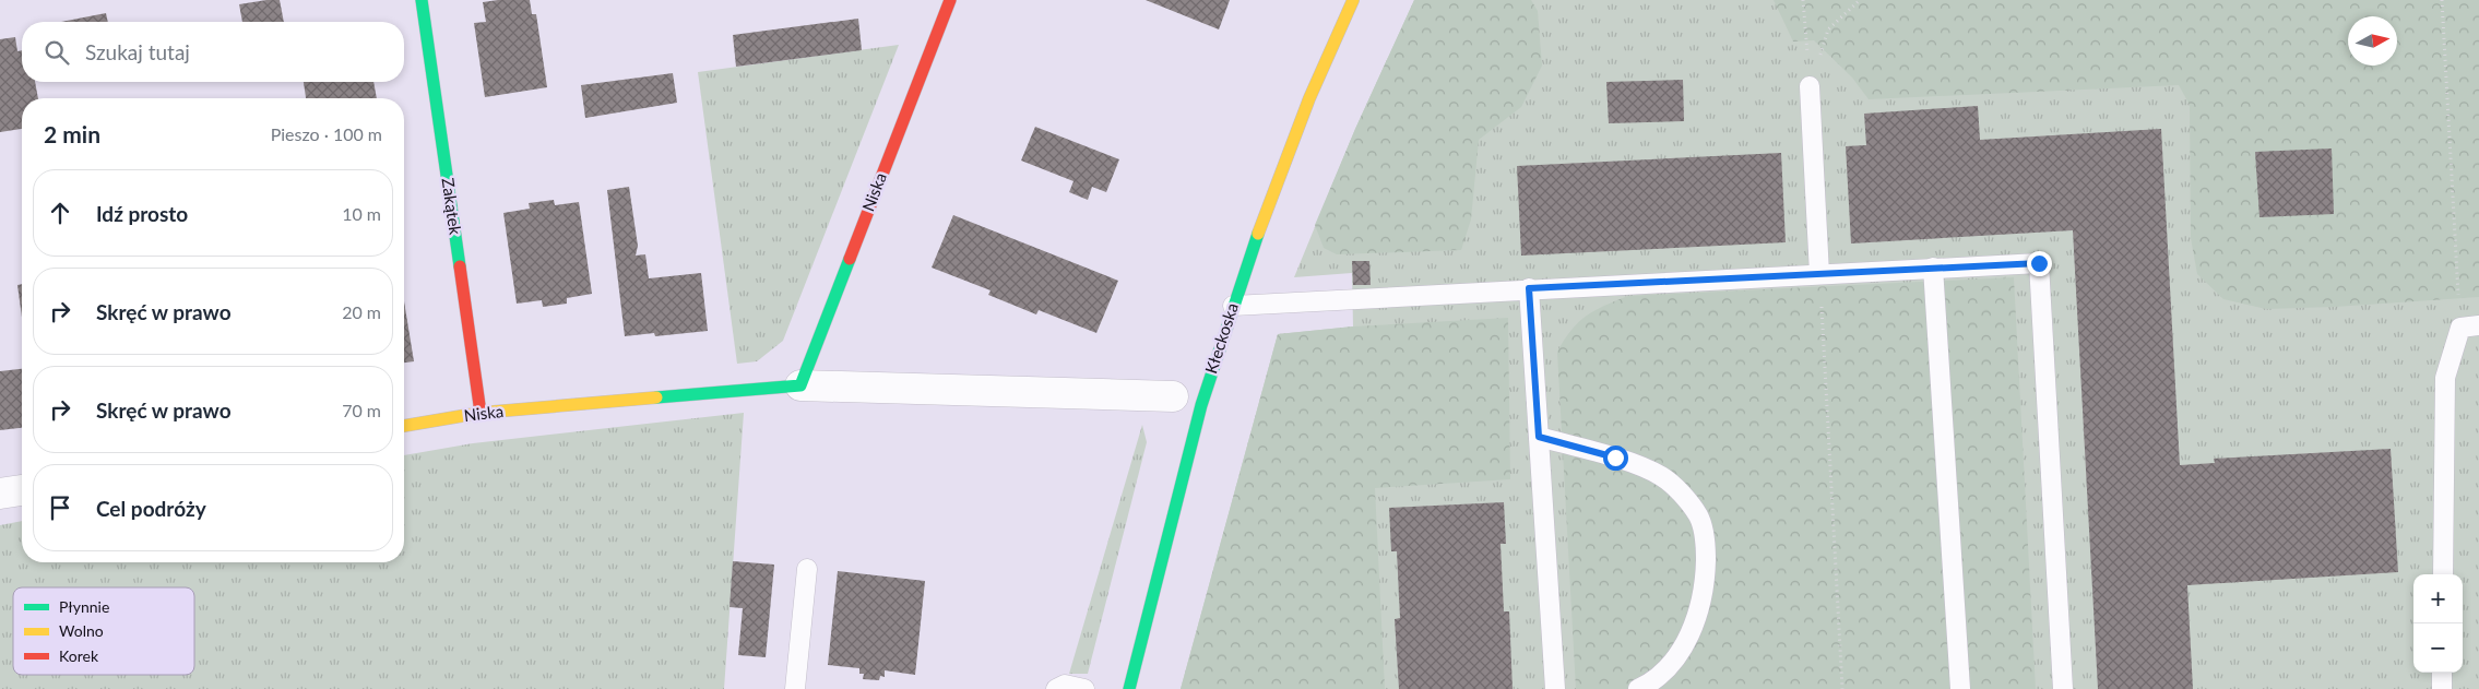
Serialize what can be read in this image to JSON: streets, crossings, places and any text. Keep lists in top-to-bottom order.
{
  "streets": {
    "street": ["Niska", "Zakątek", "Kłeckoska"]
  },
  "crossings": [
    ["Niska", "Zakątek"]
  ],
  "legend": ["Płynnie", "Wolno", "Korek"],
  "north": "right",
  "page": {
    "search": "Szukaj tutaj",
    "heading": ["2 min", "Pieszo · 100 m"],
    "list": [
      ["Idź prosto", "10 m"],
      ["Skręć w prawo", "20 m"],
      ["Skręć w prawo", "70 m"],
      "Cel podróży"
    ],
    "map_buttons": ["+", "−"]
  }
}
